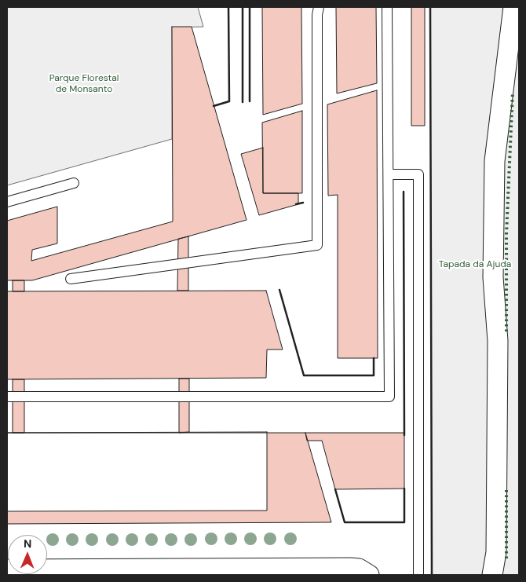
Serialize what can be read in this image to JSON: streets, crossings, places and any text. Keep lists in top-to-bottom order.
{
  "parks": ["Parque Florestal de Monsanto", "Tapada da Ajuda"],
  "north": "top"
}
